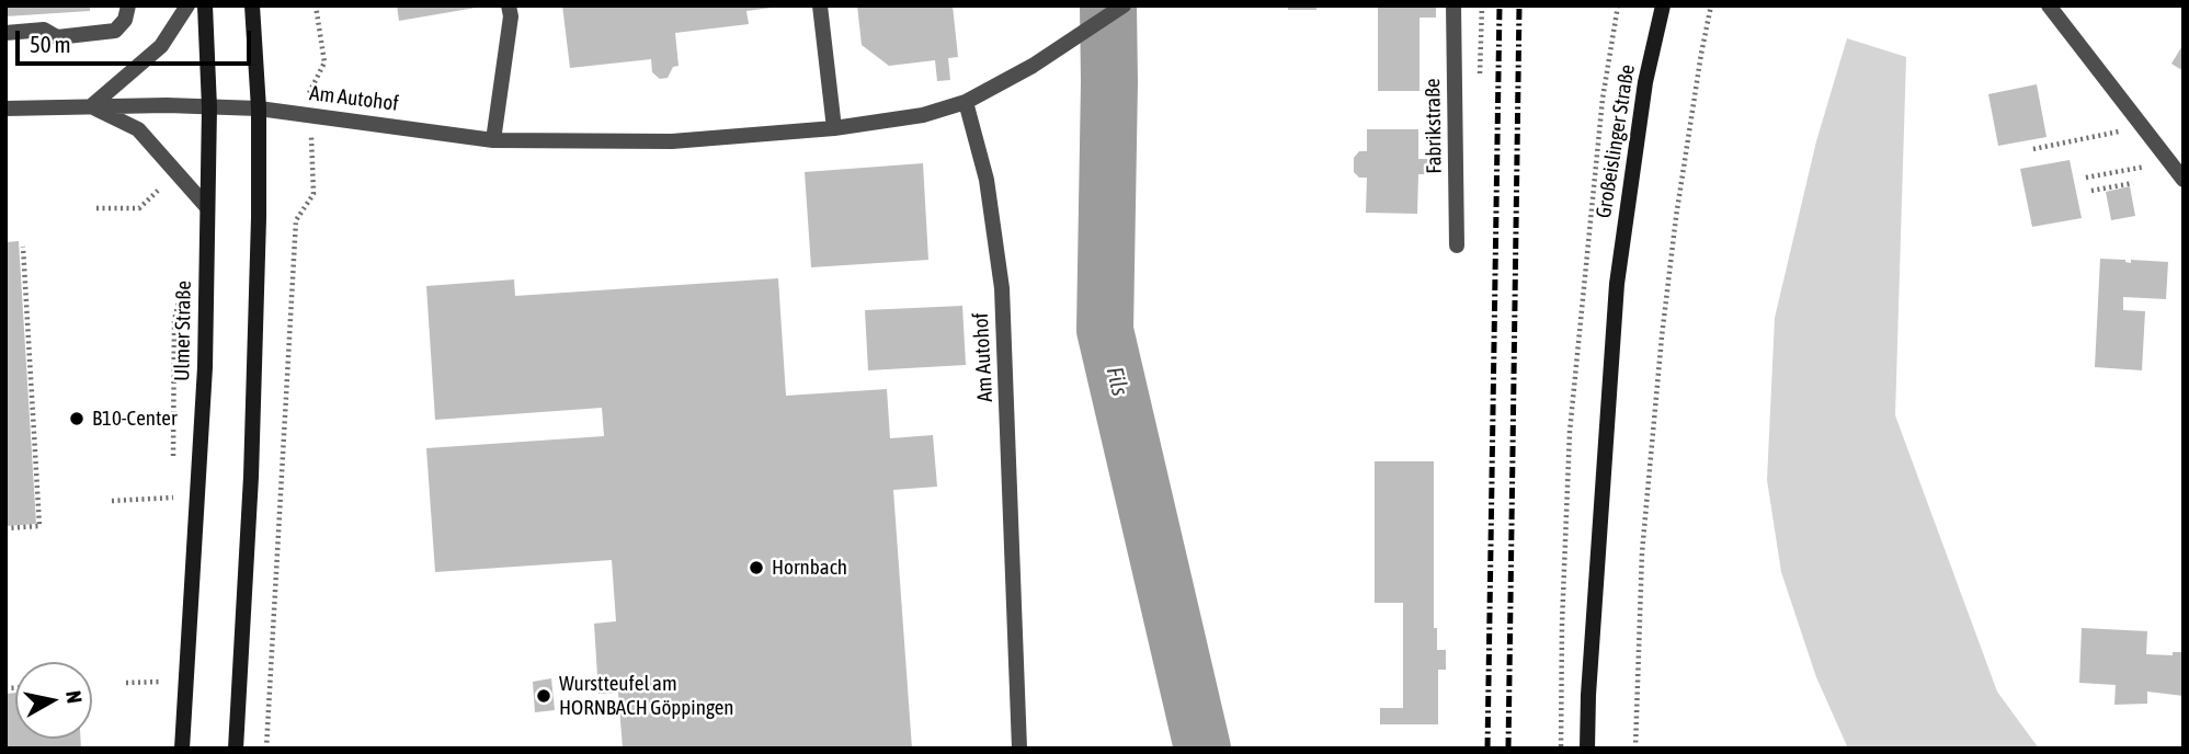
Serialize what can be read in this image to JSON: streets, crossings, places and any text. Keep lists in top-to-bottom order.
{
  "streets": {
    "main road": ["Großeislinger Straße", "Ulmer Straße"],
    "street": ["Am Autohof", "Fabrikstraße"]
  },
  "crossings": [
    ["Am Autohof", "Ulmer Straße"]
  ],
  "water": ["Fils"],
  "places": ["B10-Center", "Hornbach", "Wurstteufel am HORNBACH Göppingen"],
  "scale_bar": "50 m",
  "north": "right"
}
